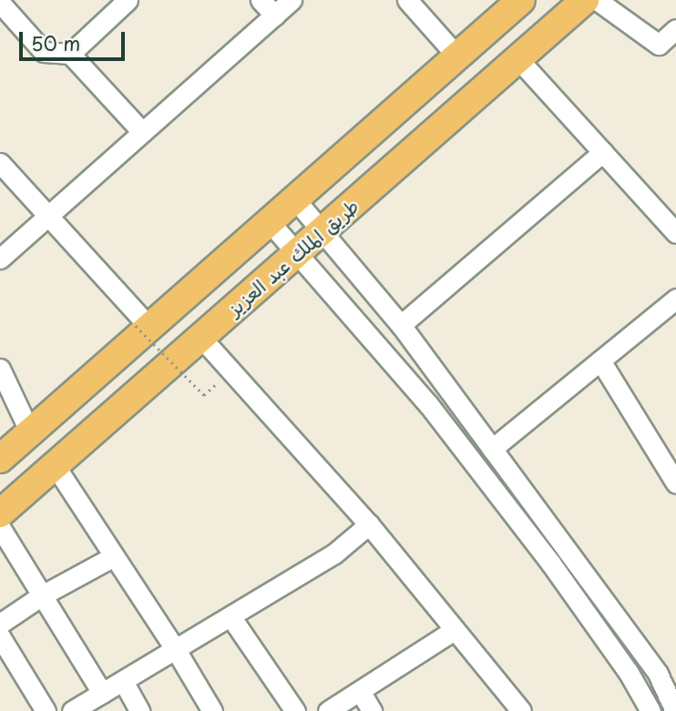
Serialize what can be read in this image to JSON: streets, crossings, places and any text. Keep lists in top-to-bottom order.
{
  "streets": {
    "highway": ["طريق الملك عبد العزيز"]
  },
  "scale_bar": "50 m"
}
